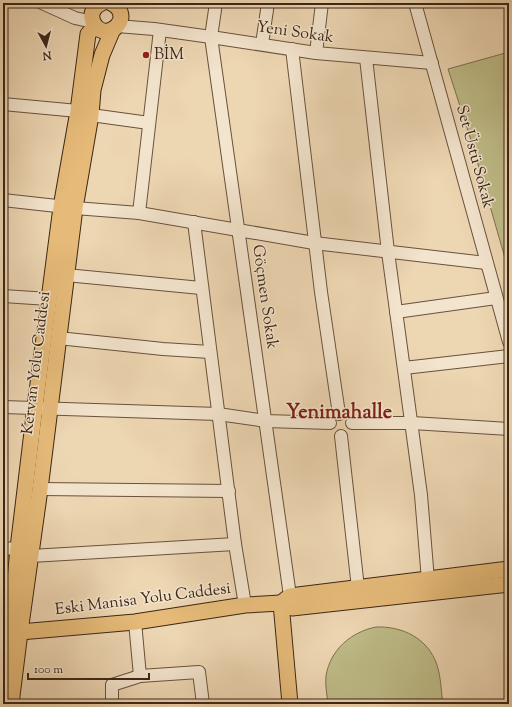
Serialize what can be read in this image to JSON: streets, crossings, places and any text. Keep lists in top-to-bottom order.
{
  "streets": {
    "main road": ["Kervan Yolu Caddesi", "Eski Manisa Yolu Caddesi"],
    "street": ["Yeni Sokak", "Set Üstü Sokak", "Göçmen Sokak"]
  },
  "crossings": [
    ["Yeni Sokak", "Set Üstü Sokak"],
    ["Yeni Sokak", "Göçmen Sokak"],
    ["Yeni Sokak", "Kervan Yolu Caddesi"],
    ["Göçmen Sokak", "Eski Manisa Yolu Caddesi"],
    ["Kervan Yolu Caddesi", "Eski Manisa Yolu Caddesi"]
  ],
  "districts": ["Yenimahalle"],
  "places": ["BİM"],
  "scale_bar": "100 m",
  "north": "bottom"
}
